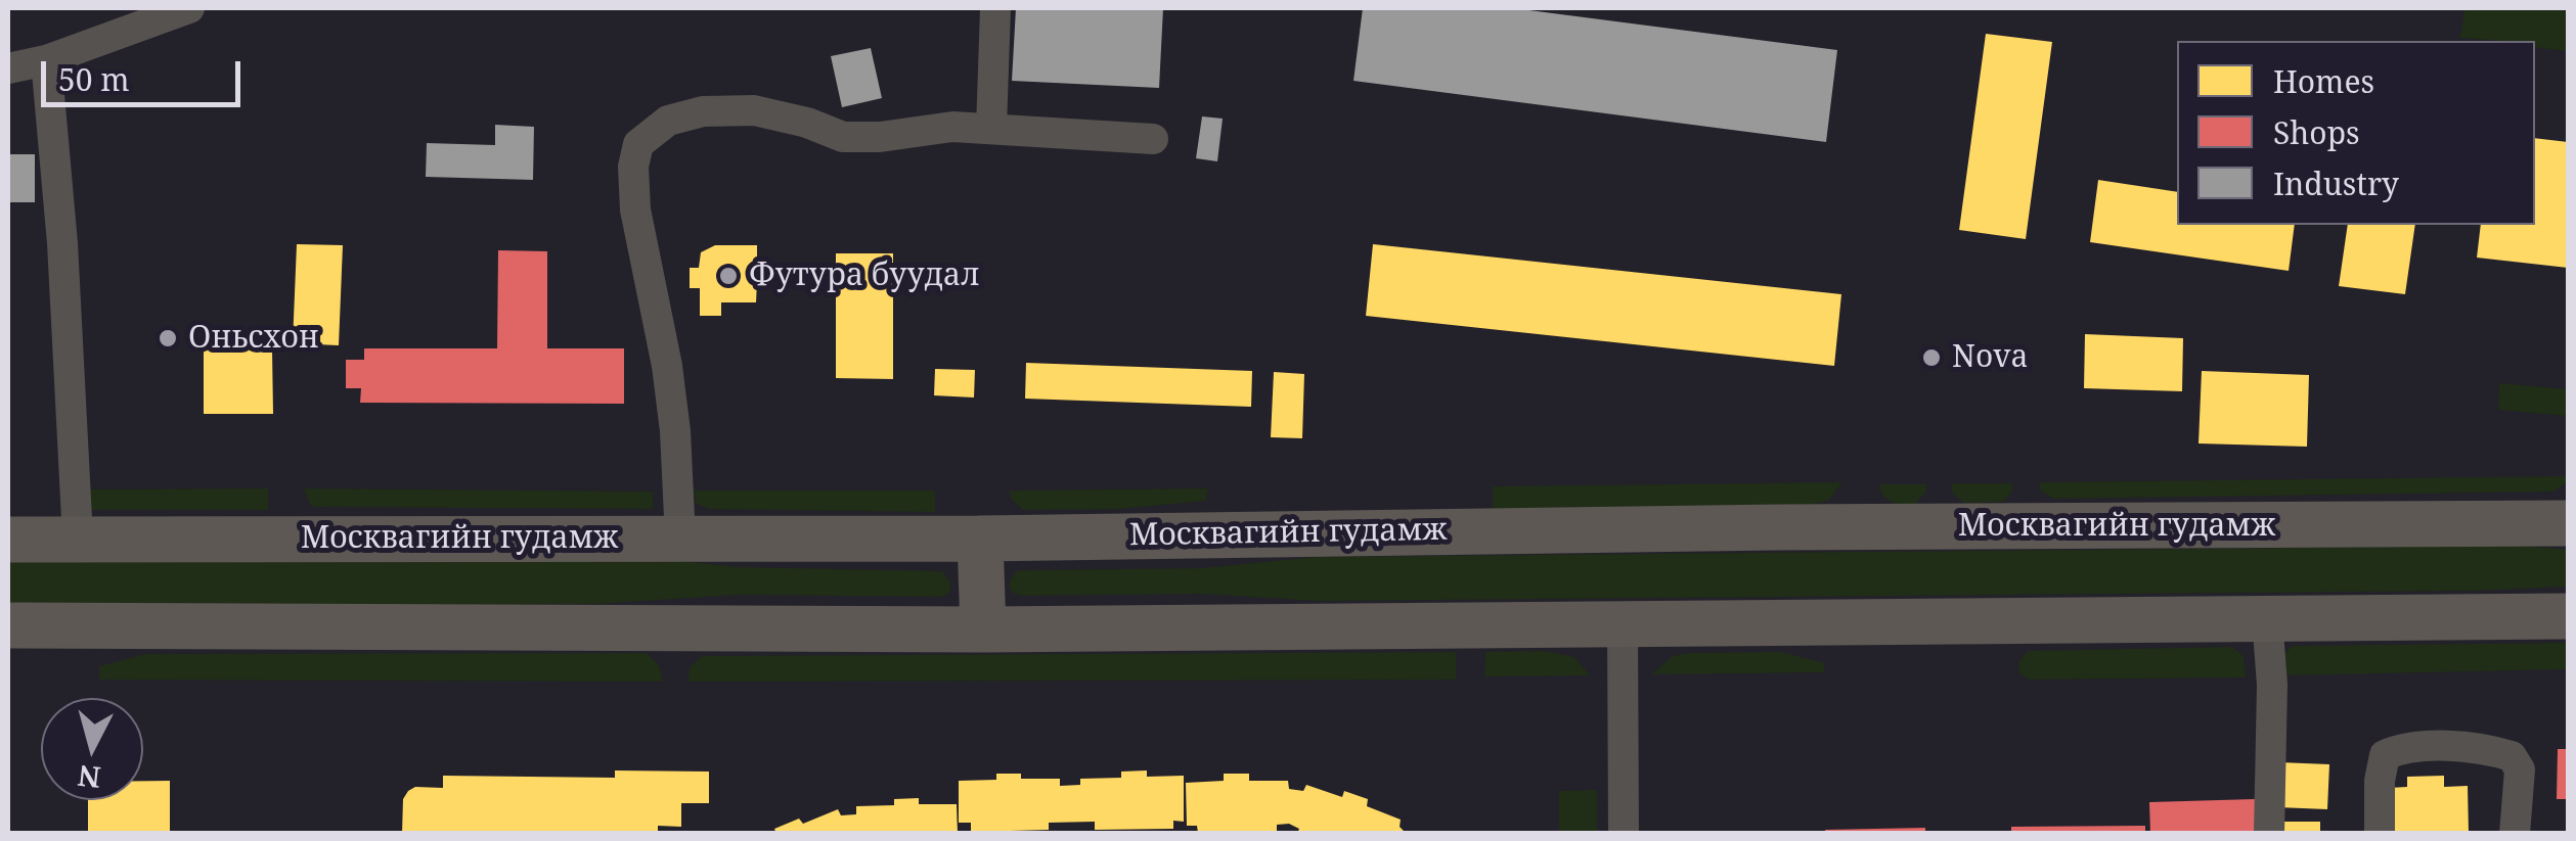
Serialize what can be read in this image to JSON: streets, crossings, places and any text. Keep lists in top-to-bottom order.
{
  "streets": {
    "highway": ["Москвагийн гудамж"]
  },
  "places": ["Футура буудал", "Оньсхон", "Nova"],
  "legend": ["Homes", "Shops", "Industry"],
  "scale_bar": "50 m",
  "north": "bottom"
}
